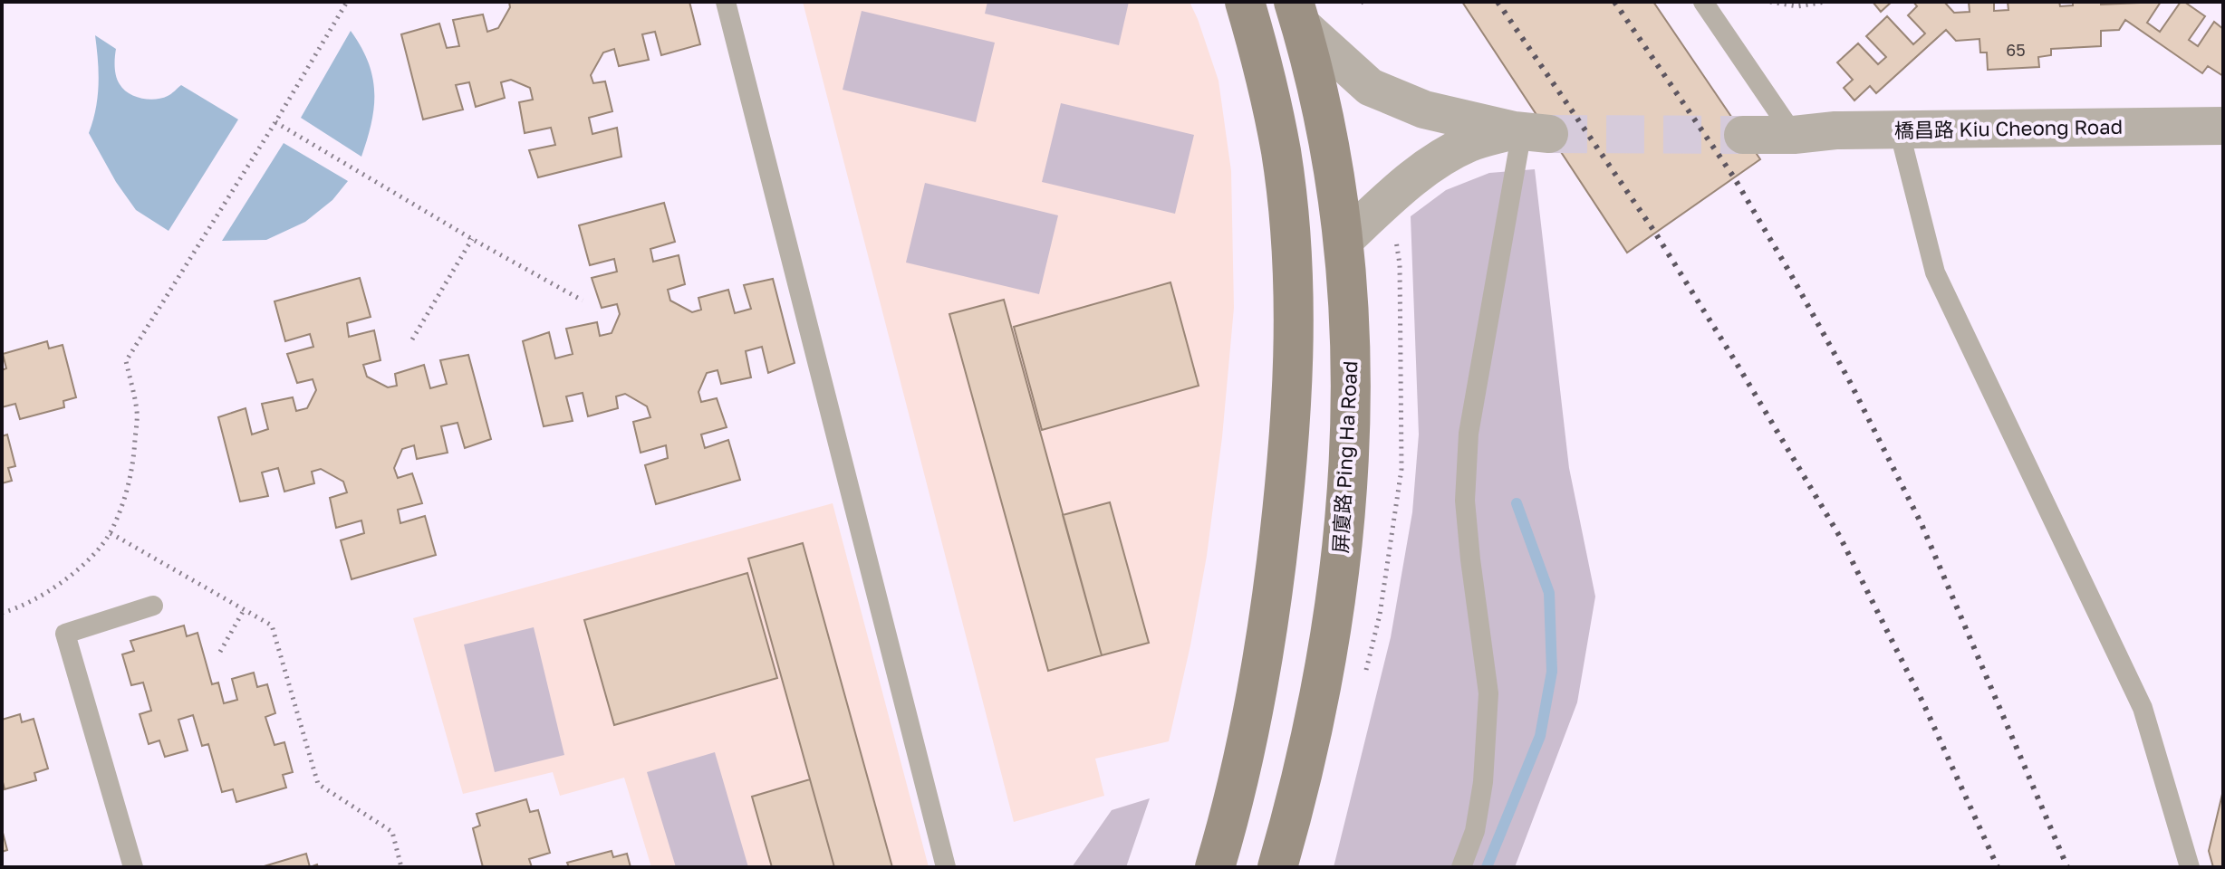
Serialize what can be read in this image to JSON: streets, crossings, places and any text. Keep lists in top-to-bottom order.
{
  "streets": {
    "main road": ["屏廈路 Ping Ha Road"],
    "street": ["橋昌路 Kiu Cheong Road"]
  },
  "house_numbers": ["65"]
}
